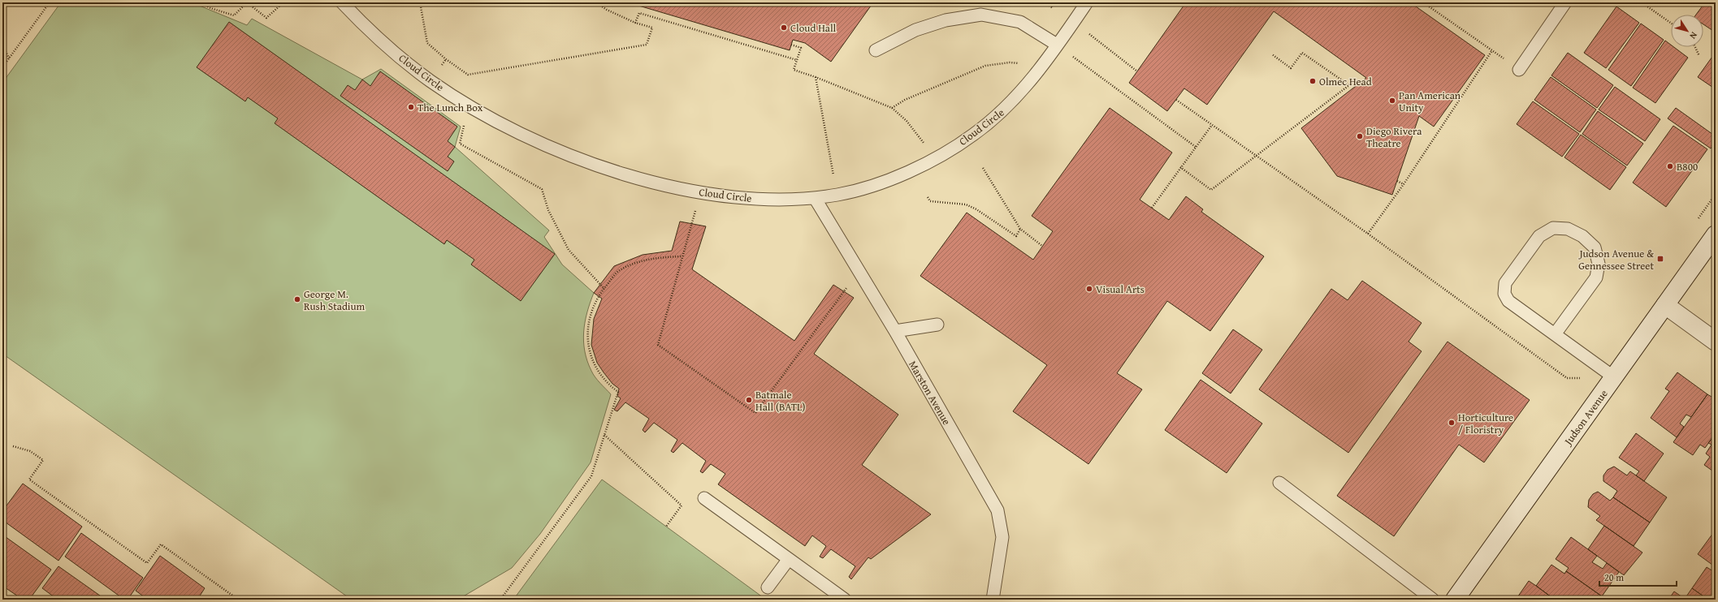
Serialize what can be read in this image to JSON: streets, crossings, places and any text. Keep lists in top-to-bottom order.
{
  "streets": {
    "street": ["Judson Avenue"],
    "lane": ["Cloud Circle", "Marston Avenue"]
  },
  "crossings": [
    ["Cloud Circle", "Marston Avenue"]
  ],
  "places": {
    "other": [
      "Cloud Hall",
      "Olmec Head",
      "Pan American Unity",
      "The Lunch Box",
      "Diego Rivera Theatre",
      "B800",
      "Visual Arts",
      "George M. Rush Stadium",
      "Batmale Hall (BATL)",
      "Horticulture / Floristry"
    ],
    "transit": ["Judson Avenue & Gennessee Street"]
  },
  "scale_bar": "20 m",
  "north": "bottom right"
}
